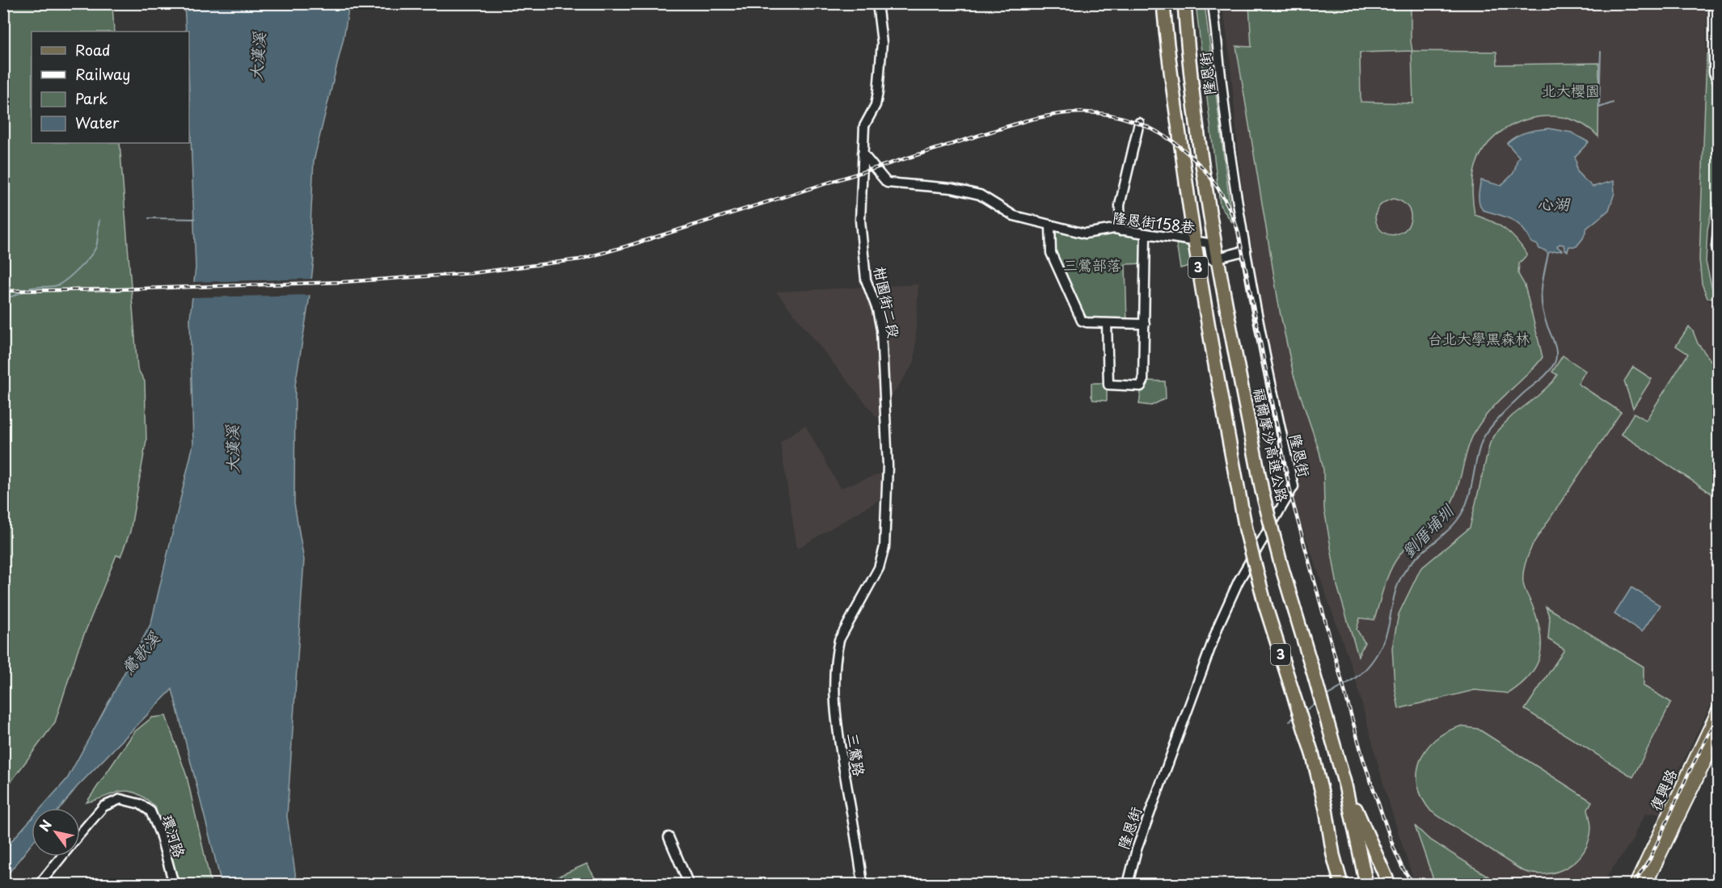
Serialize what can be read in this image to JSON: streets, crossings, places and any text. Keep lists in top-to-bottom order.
{
  "streets": {
    "highway": ["3", "福爾摩沙高速公路"],
    "main road": ["復興路"],
    "street": [
      "隆恩街",
      "隆恩街158巷",
      "柑園街二段",
      "三鶯路",
      "環河路"
    ]
  },
  "crossings": [
    ["隆恩街158巷", "3"],
    ["隆恩街158巷", "柑園街二段"],
    ["隆恩街158巷", "福爾摩沙高速公路"],
    ["柑園街二段", "三鶯路"]
  ],
  "water": [
    "大漢溪",
    "心湖",
    "劉厝埔圳",
    "鶯歌溪"
  ],
  "parks": ["北大櫻園", "三鶯部落", "台北大學黒森林"],
  "legend": [
    "Road",
    "Railway",
    "Park",
    "Water"
  ],
  "north": "top left"
}
